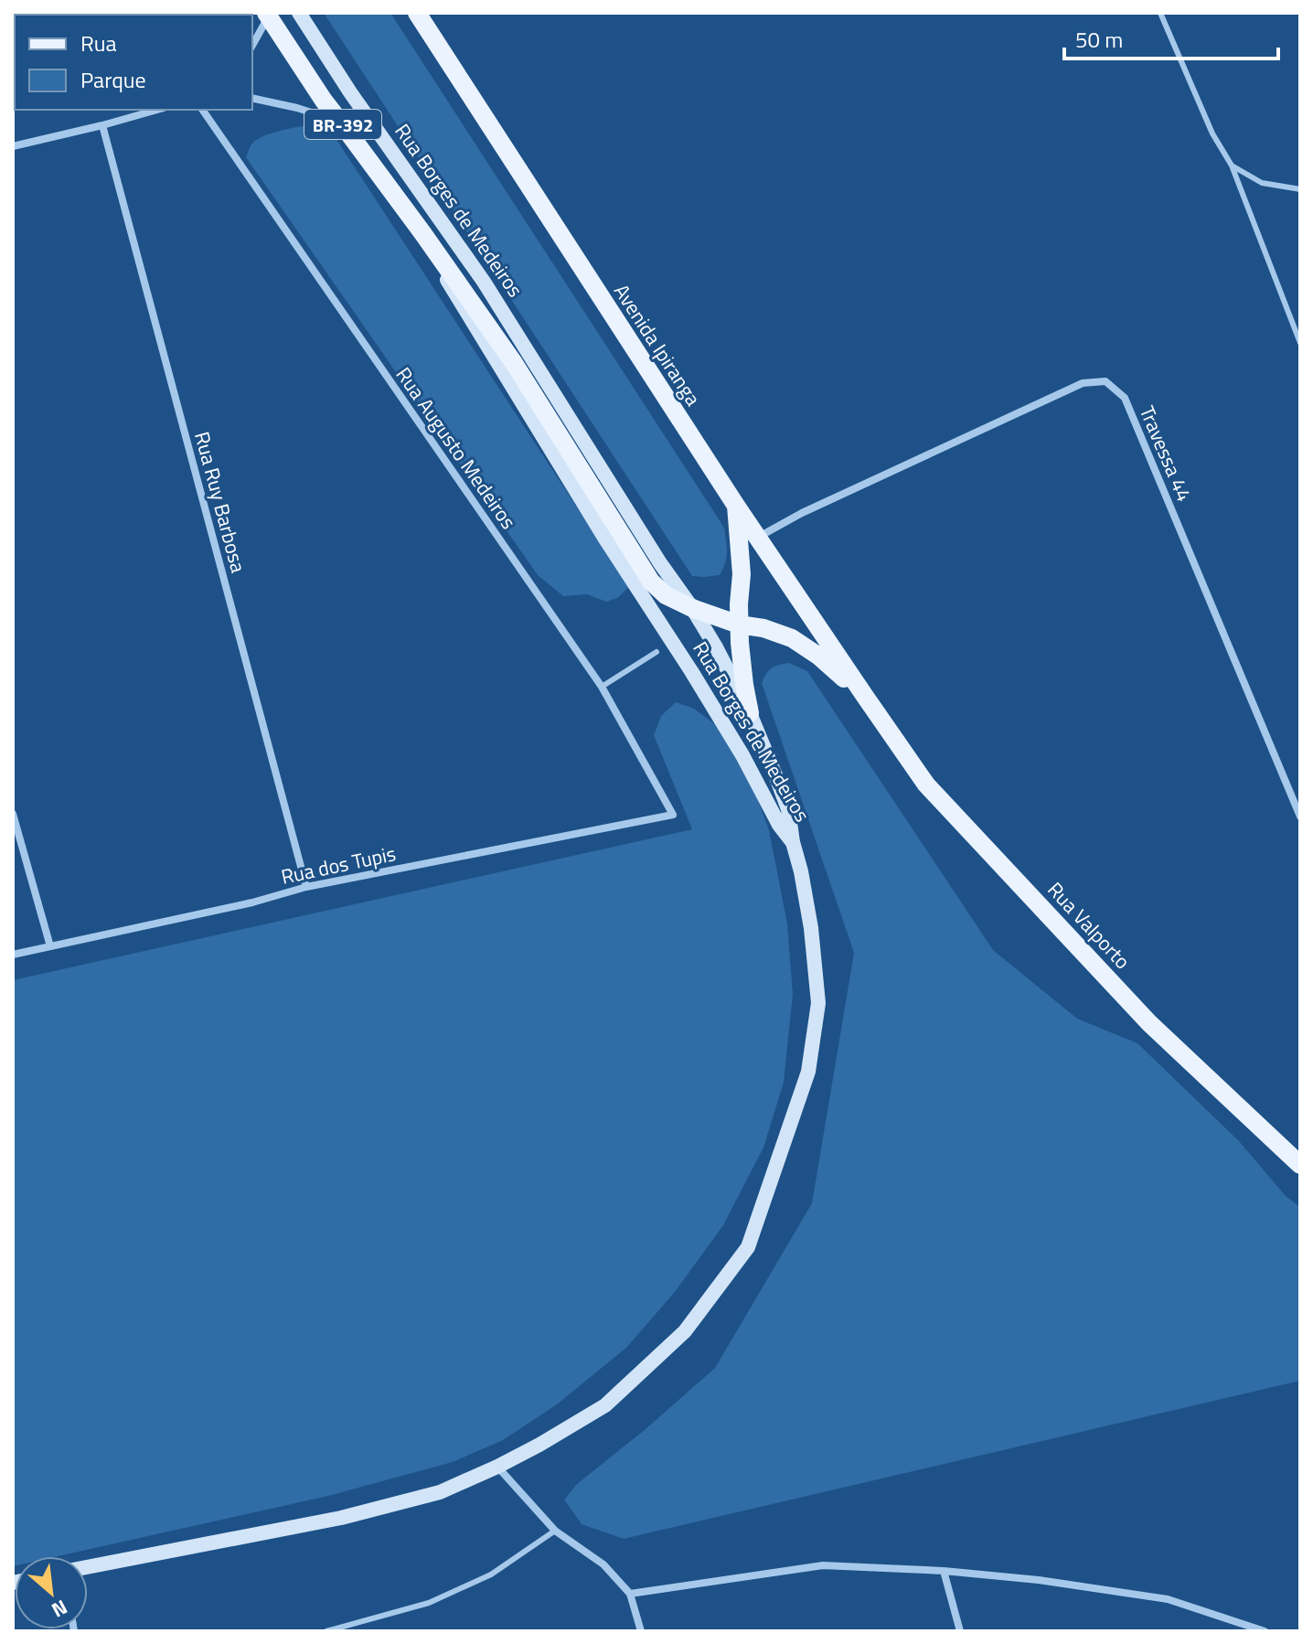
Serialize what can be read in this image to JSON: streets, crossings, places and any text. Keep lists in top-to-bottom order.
{
  "streets": {
    "main road": [
      "BR-392",
      "Rua Borges de Medeiros",
      "Avenida Ipiranga",
      "Rua Valporto"
    ],
    "street": [
      "Rua Augusto Medeiros",
      "Travessa 44",
      "Rua Ruy Barbosa",
      "Rua dos Tupis"
    ]
  },
  "crossings": [
    ["BR-392", "Rua Borges de Medeiros"],
    ["Avenida Ipiranga", "Travessa 44"],
    ["Avenida Ipiranga", "Rua Valporto"],
    ["Rua Augusto Medeiros", "Rua dos Tupis"],
    ["Rua Ruy Barbosa", "Rua dos Tupis"]
  ],
  "legend": ["Rua", "Parque"],
  "scale_bar": "50 m",
  "north": "bottom right"
}
